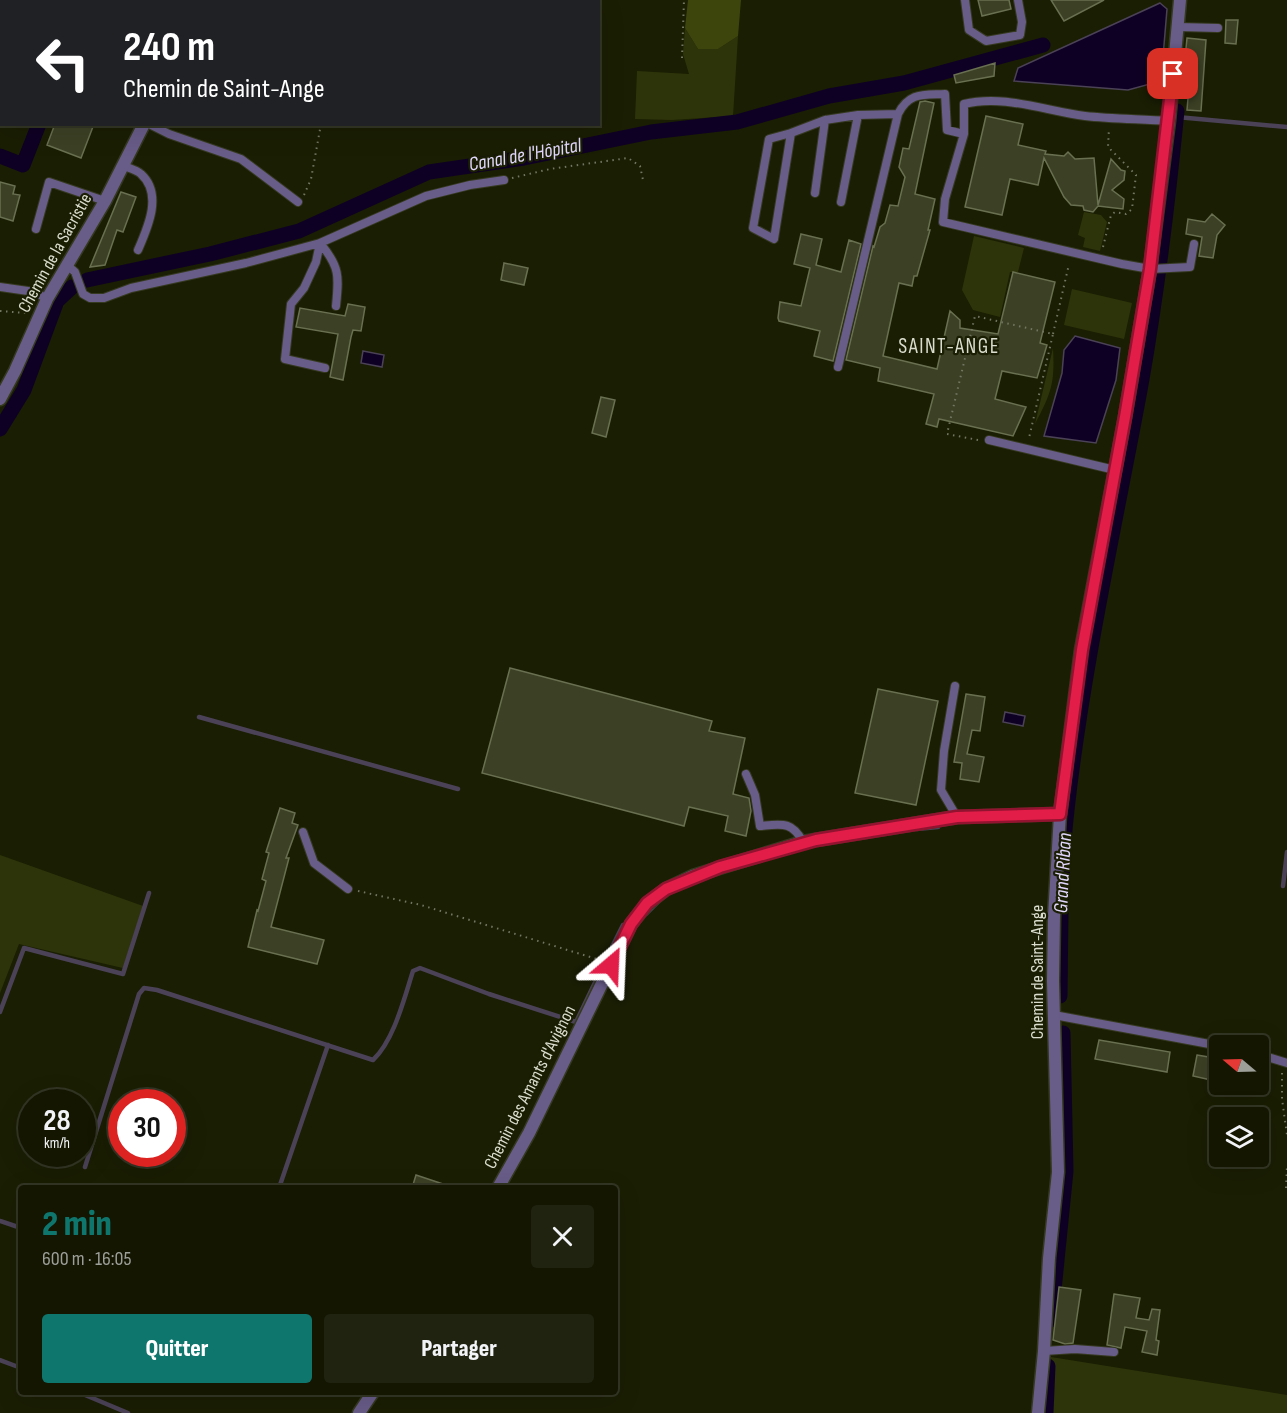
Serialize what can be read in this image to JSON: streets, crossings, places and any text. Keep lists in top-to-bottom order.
{
  "streets": {
    "street": ["Chemin de la Sacristie", "Chemin de Saint-Ange", "Chemin des Amants d'Avignon"]
  },
  "crossings": [
    ["Chemin de Saint-Ange", "Chemin des Amants d'Avignon"]
  ],
  "districts": ["SAINT-ANGE"],
  "water": ["Canal de l'Hôpital", "Grand Riban"],
  "north": "left",
  "page": {
    "turn": ["240 m", "Chemin de Saint-Ange"],
    "speed": "28 km/h",
    "limit": "30",
    "heading": ["2 min", "600 m · 16:05"],
    "buttons": ["Quitter", "Partager"]
  }
}
